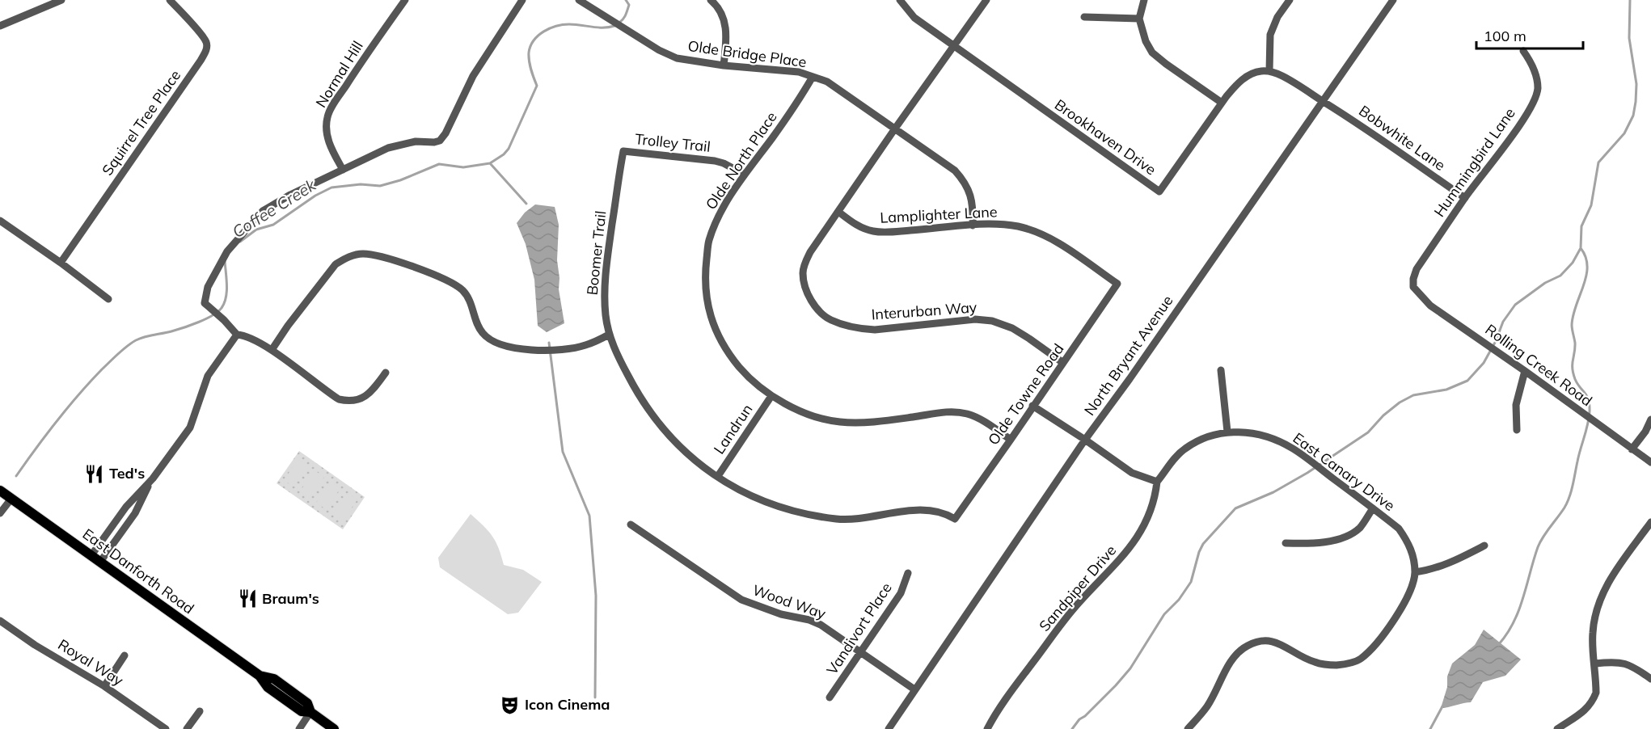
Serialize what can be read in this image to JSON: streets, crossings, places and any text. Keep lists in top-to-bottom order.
{
  "streets": {
    "main road": ["East Danforth Road"],
    "street": [
      "Olde Bridge Place",
      "Normal Hill",
      "Squirrel Tree Place",
      "Brookhaven Drive",
      "Bobwhite Lane",
      "Trolley Trail",
      "Olde North Place",
      "Hummingbird Lane",
      "Lamplighter Lane",
      "Boomer Trail",
      "Interurban Way",
      "North Bryant Avenue",
      "Rolling Creek Road",
      "Olde Towne Road",
      "Landrun",
      "East Canary Drive",
      "Sandpiper Drive",
      "Wood Way",
      "Vandivort Place",
      "Royal Way"
    ]
  },
  "crossings": [
    ["Olde Bridge Place", "Olde North Place"],
    ["Olde Bridge Place", "Lamplighter Lane"],
    ["Olde Bridge Place", "Interurban Way"],
    ["Brookhaven Drive", "Interurban Way"],
    ["Bobwhite Lane", "Hummingbird Lane"],
    ["Bobwhite Lane", "North Bryant Avenue"],
    ["Trolley Trail", "Olde North Place"],
    ["Trolley Trail", "Boomer Trail"],
    ["Olde North Place", "Olde Towne Road"],
    ["Olde North Place", "Landrun"],
    ["Hummingbird Lane", "Rolling Creek Road"],
    ["Lamplighter Lane", "Interurban Way"],
    ["Lamplighter Lane", "Olde Towne Road"],
    ["Boomer Trail", "Olde Towne Road"],
    ["Boomer Trail", "Landrun"],
    ["Interurban Way", "Olde Towne Road"],
    ["North Bryant Avenue", "Wood Way"],
    ["East Canary Drive", "Sandpiper Drive"],
    ["Wood Way", "Vandivort Place"]
  ],
  "water": ["Coffee Creek"],
  "places": {
    "restaurant": ["Ted's", "Braum's"],
    "theatre": ["Icon Cinema"]
  },
  "scale_bar": "100 m"
}
